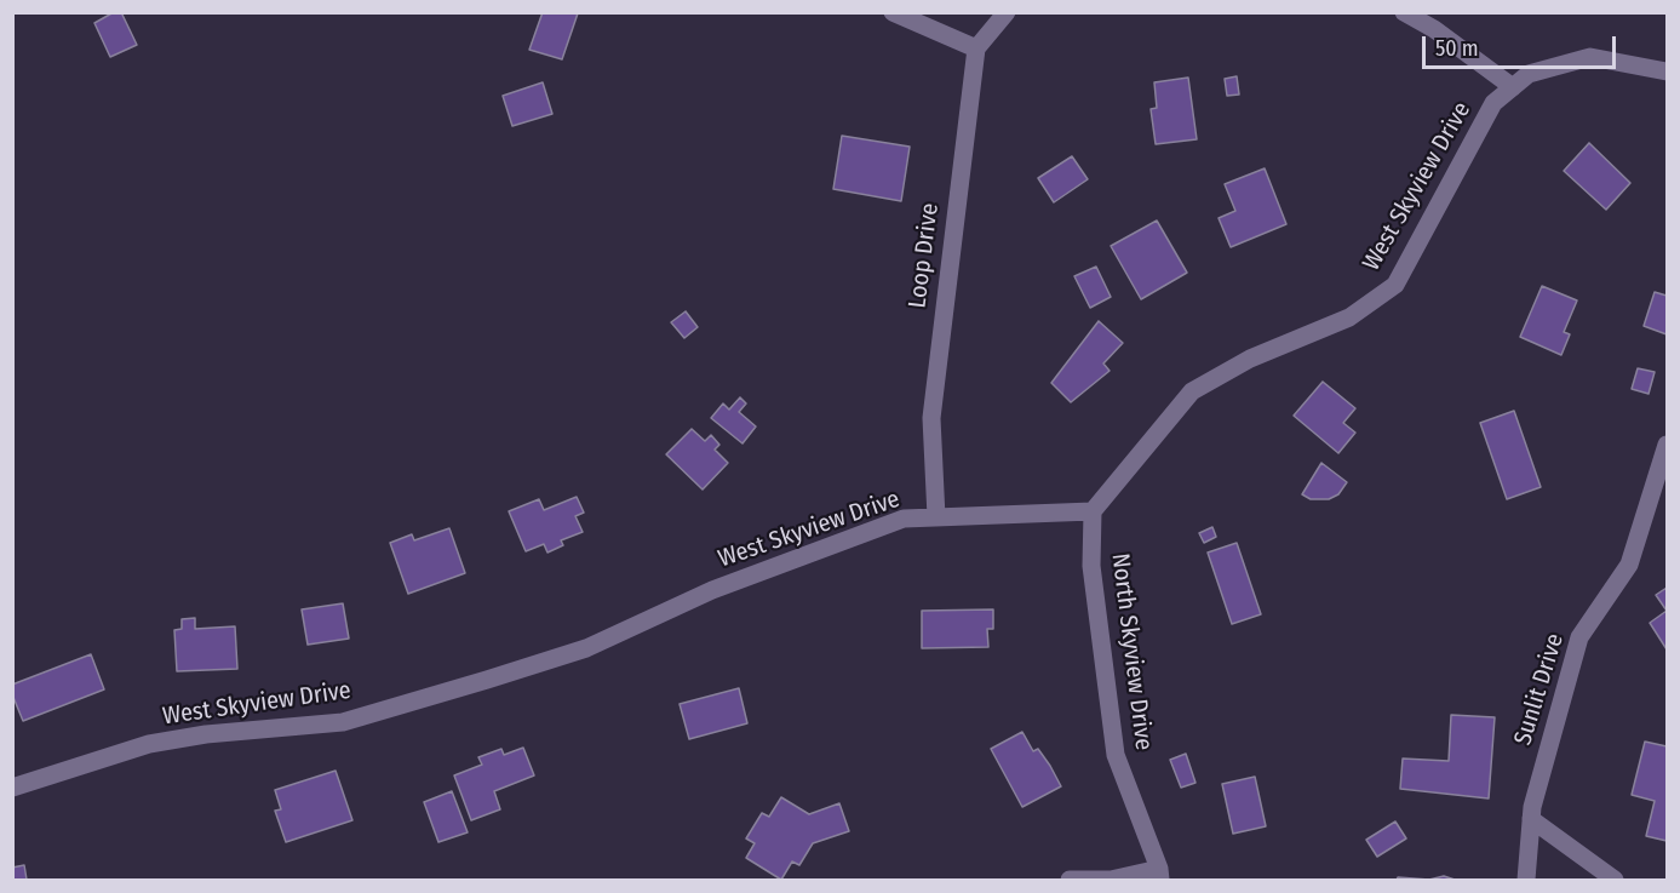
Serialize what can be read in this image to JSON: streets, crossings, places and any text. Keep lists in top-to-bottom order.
{
  "streets": {
    "street": [
      "West Skyview Drive",
      "Loop Drive",
      "North Skyview Drive",
      "Sunlit Drive"
    ]
  },
  "crossings": [
    ["West Skyview Drive", "Loop Drive"],
    ["West Skyview Drive", "North Skyview Drive"]
  ],
  "scale_bar": "50 m"
}
